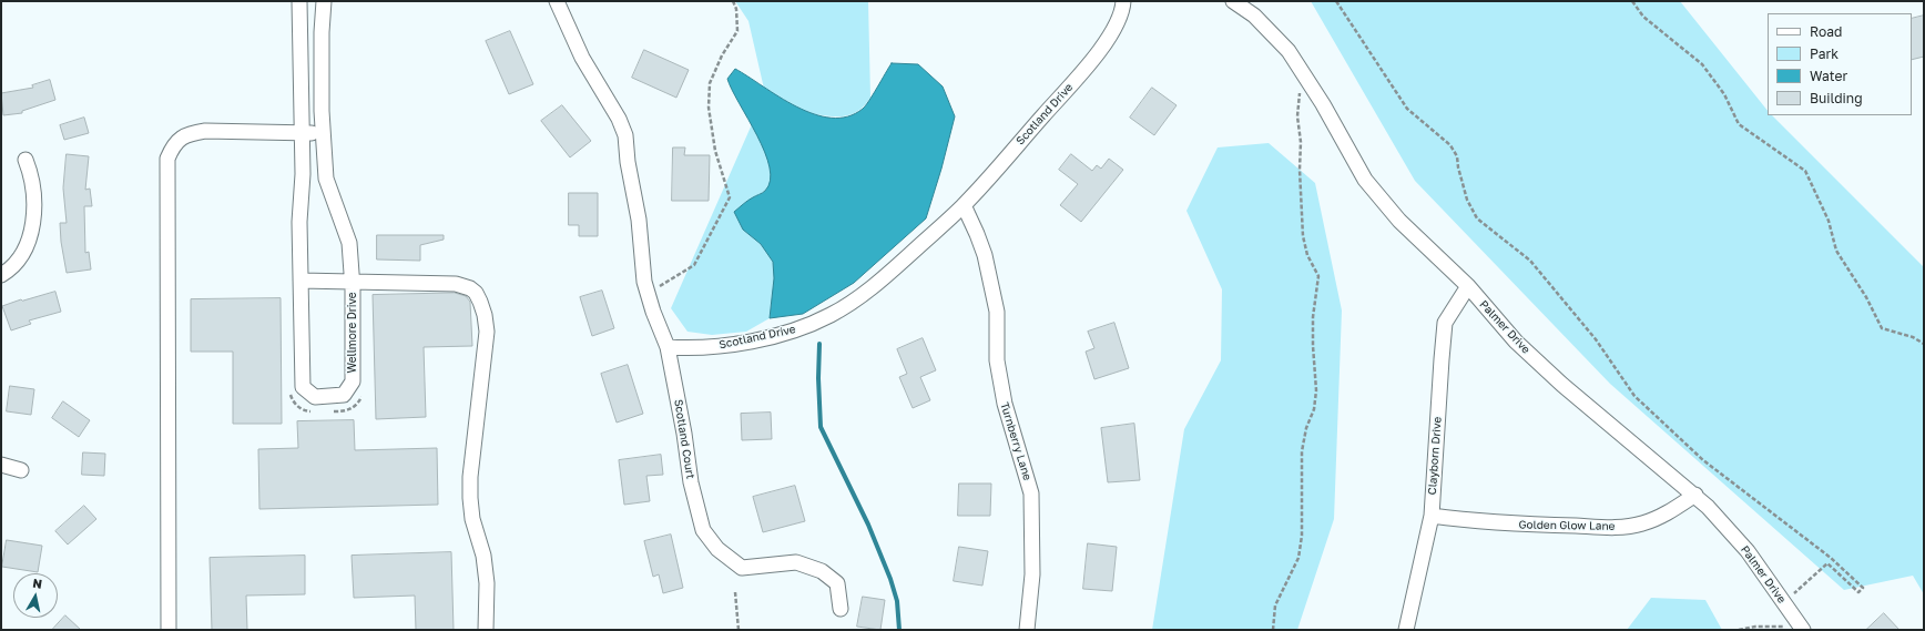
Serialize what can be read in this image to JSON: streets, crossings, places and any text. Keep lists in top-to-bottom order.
{
  "streets": {
    "street": [
      "Scotland Drive",
      "Palmer Drive",
      "Wellmore Drive",
      "Scotland Court",
      "Turnberry Lane",
      "Clayborn Drive",
      "Golden Glow Lane"
    ]
  },
  "crossings": [
    ["Scotland Drive", "Scotland Court"],
    ["Scotland Drive", "Turnberry Lane"],
    ["Palmer Drive", "Clayborn Drive"],
    ["Palmer Drive", "Golden Glow Lane"],
    ["Clayborn Drive", "Golden Glow Lane"]
  ],
  "legend": [
    "Road",
    "Park",
    "Water",
    "Building"
  ],
  "north": "top"
}
